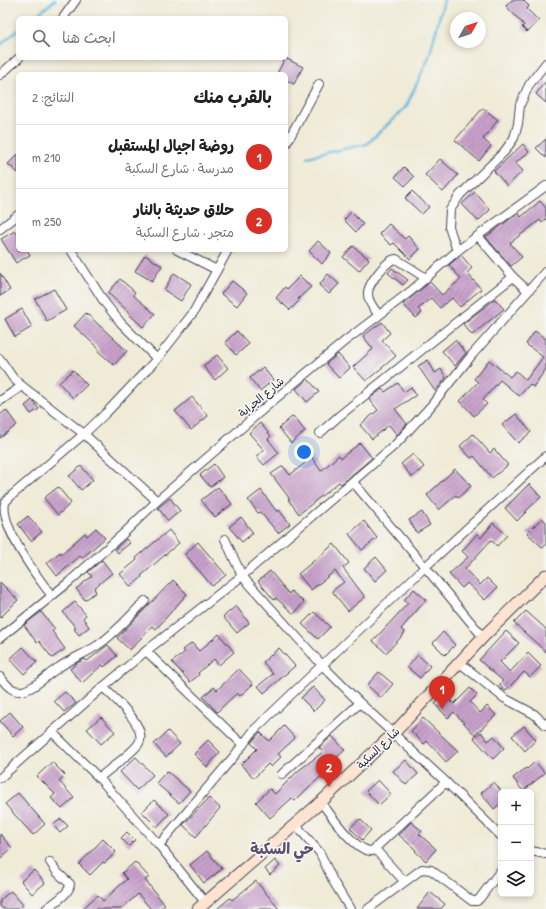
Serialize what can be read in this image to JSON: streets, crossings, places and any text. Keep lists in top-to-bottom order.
{
  "streets": {
    "main road": ["شارع السكبة"],
    "street": ["شارع الجرابة"]
  },
  "districts": ["حي السكبة"],
  "north": "top right",
  "page": {
    "search": "ابحث هنا",
    "heading": ["بالقرب منك", "النتائج: 2"],
    "list": [
      {
        "mark": "1",
        "name": "روضة اجيال المستقبل",
        "note": "مدرسة · شارع السكبة",
        "value": "210 m"
      },
      {
        "mark": "2",
        "name": "حلاق حديثة بالنار",
        "note": "متجر · شارع السكبة",
        "value": "250 m"
      }
    ],
    "pins": ["1", "2"],
    "map_buttons": ["+", "−"]
  }
}
